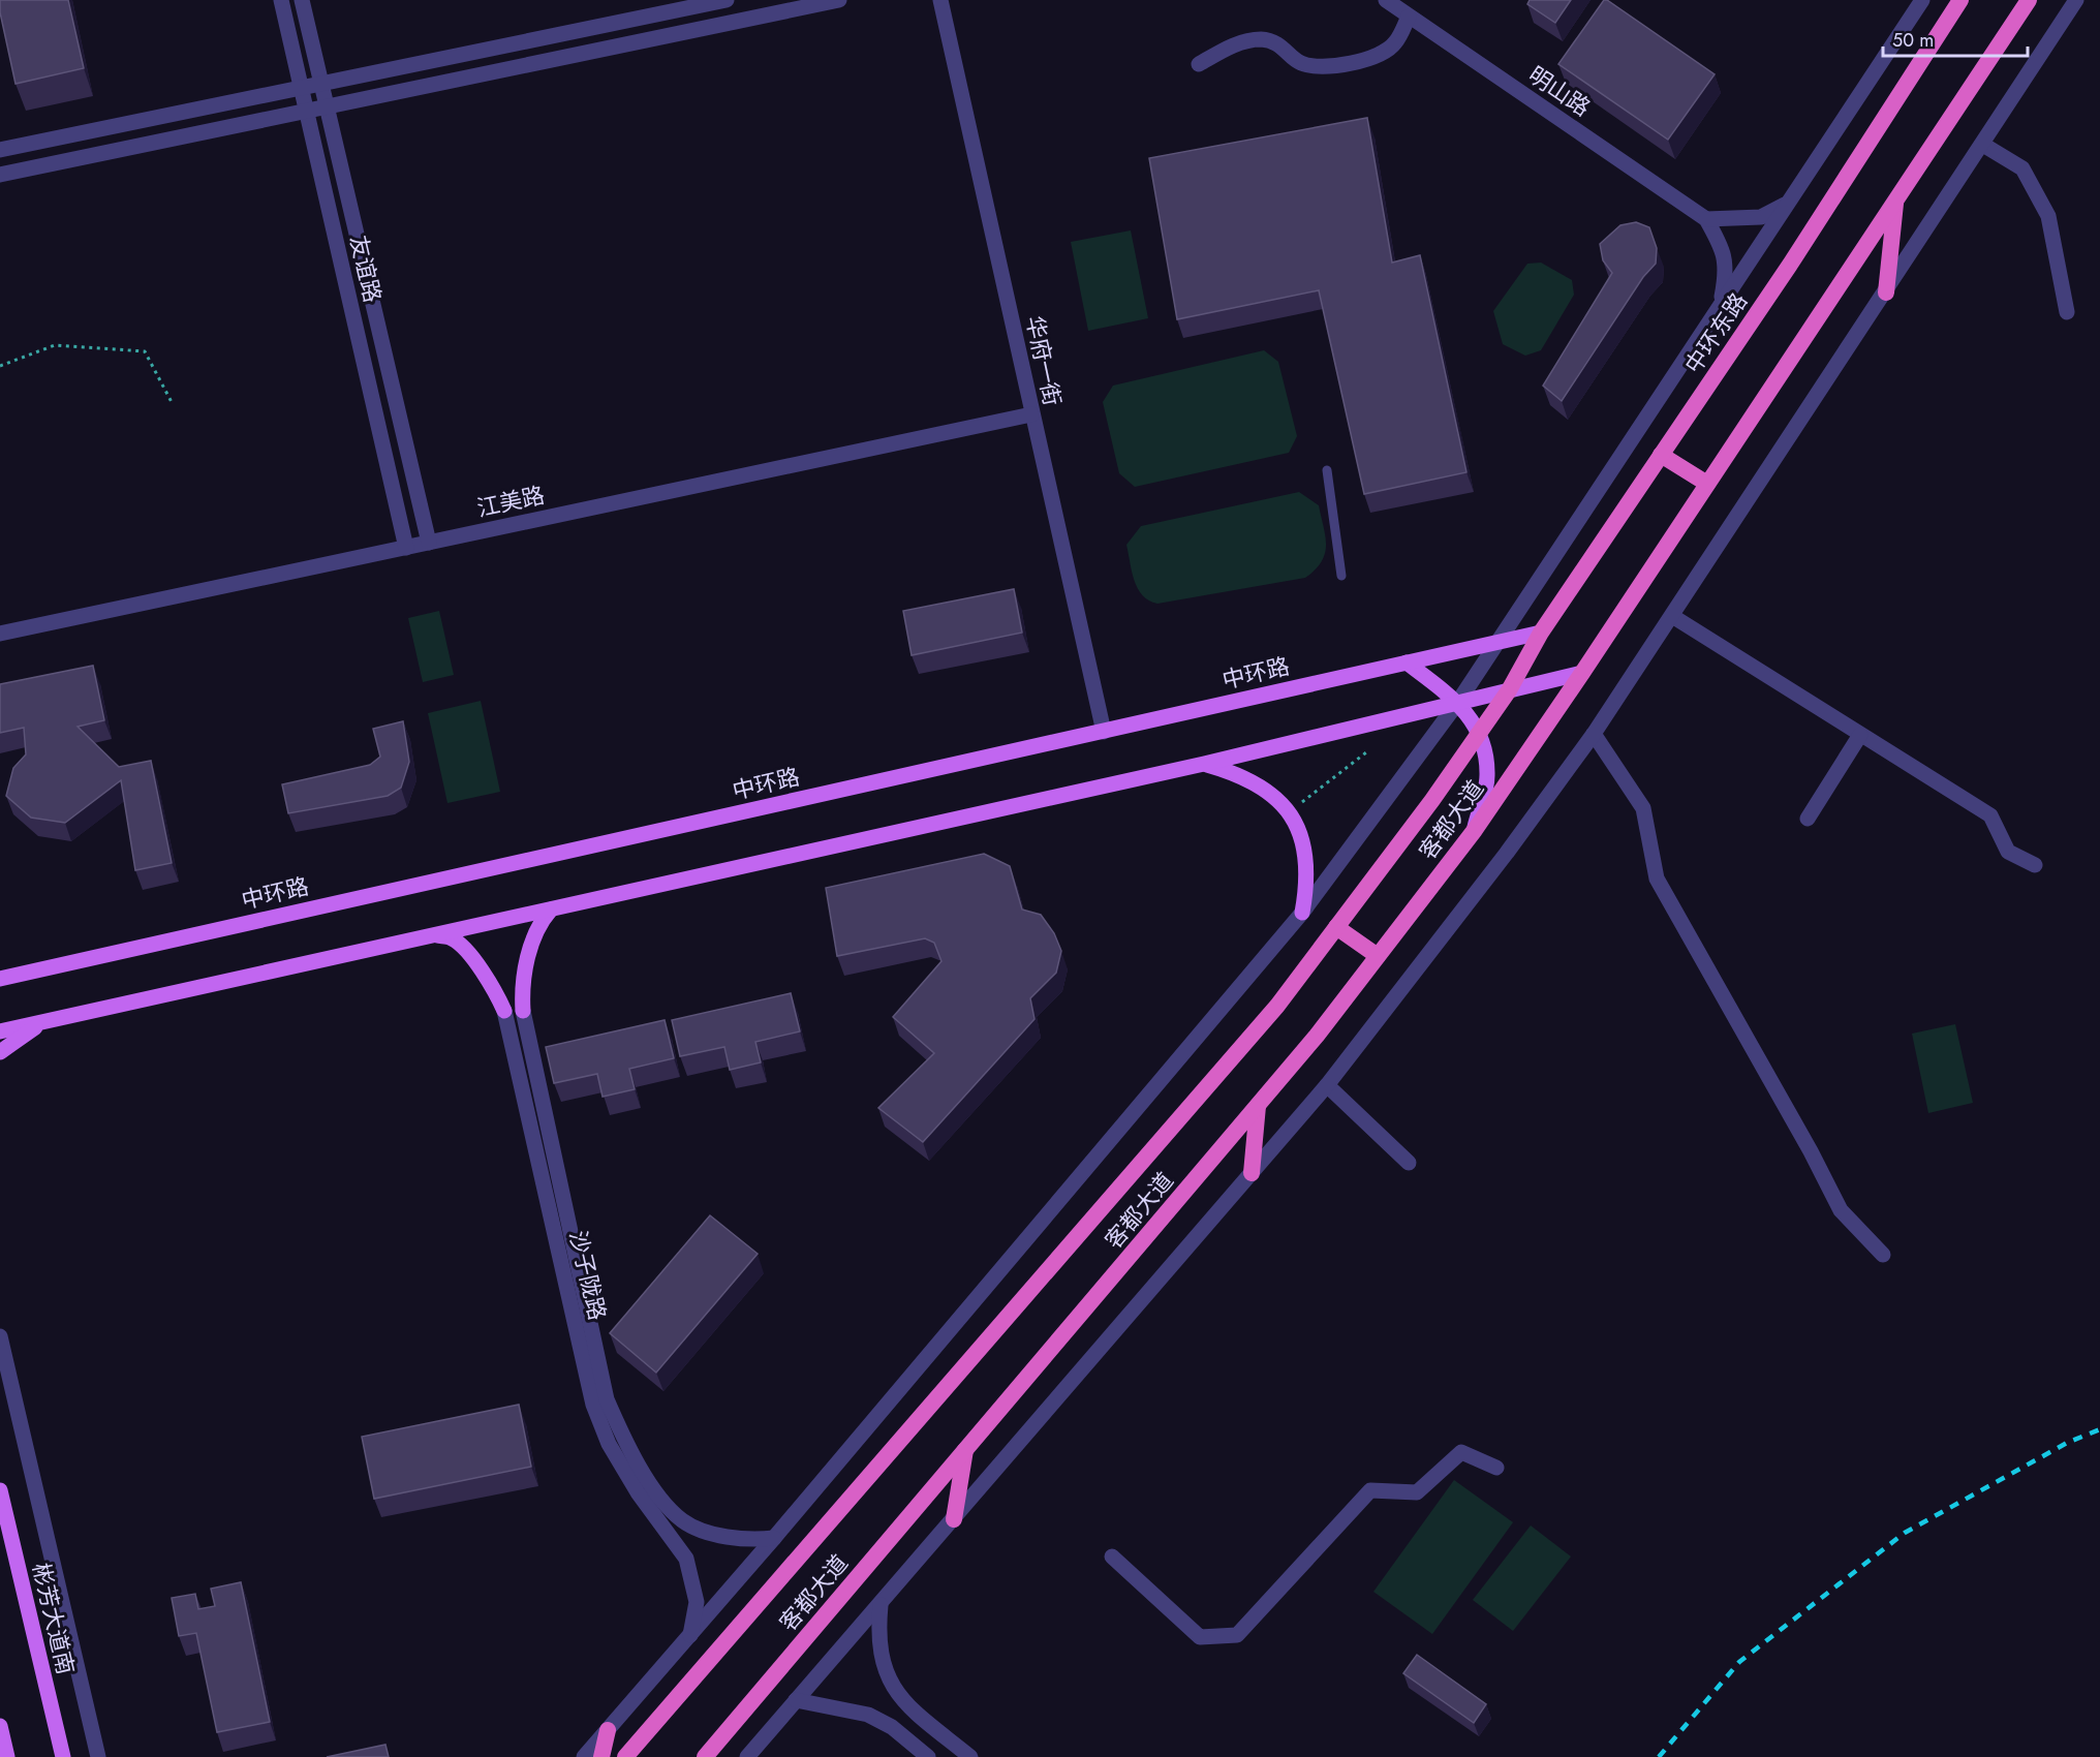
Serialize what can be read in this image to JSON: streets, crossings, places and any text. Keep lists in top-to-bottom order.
{
  "streets": {
    "highway": ["中环东路", "客都大道"],
    "main road": ["中环路", "彬芳大道南"],
    "street": [
      "明山路",
      "友谊路",
      "华府一街",
      "江美路",
      "沙子陇路"
    ]
  },
  "crossings": [
    ["友谊路", "江美路"],
    ["中环东路", "中环路"],
    ["中环东路", "客都大道"],
    ["华府一街", "江美路"],
    ["华府一街", "中环路"]
  ],
  "scale_bar": "50 m"
}
